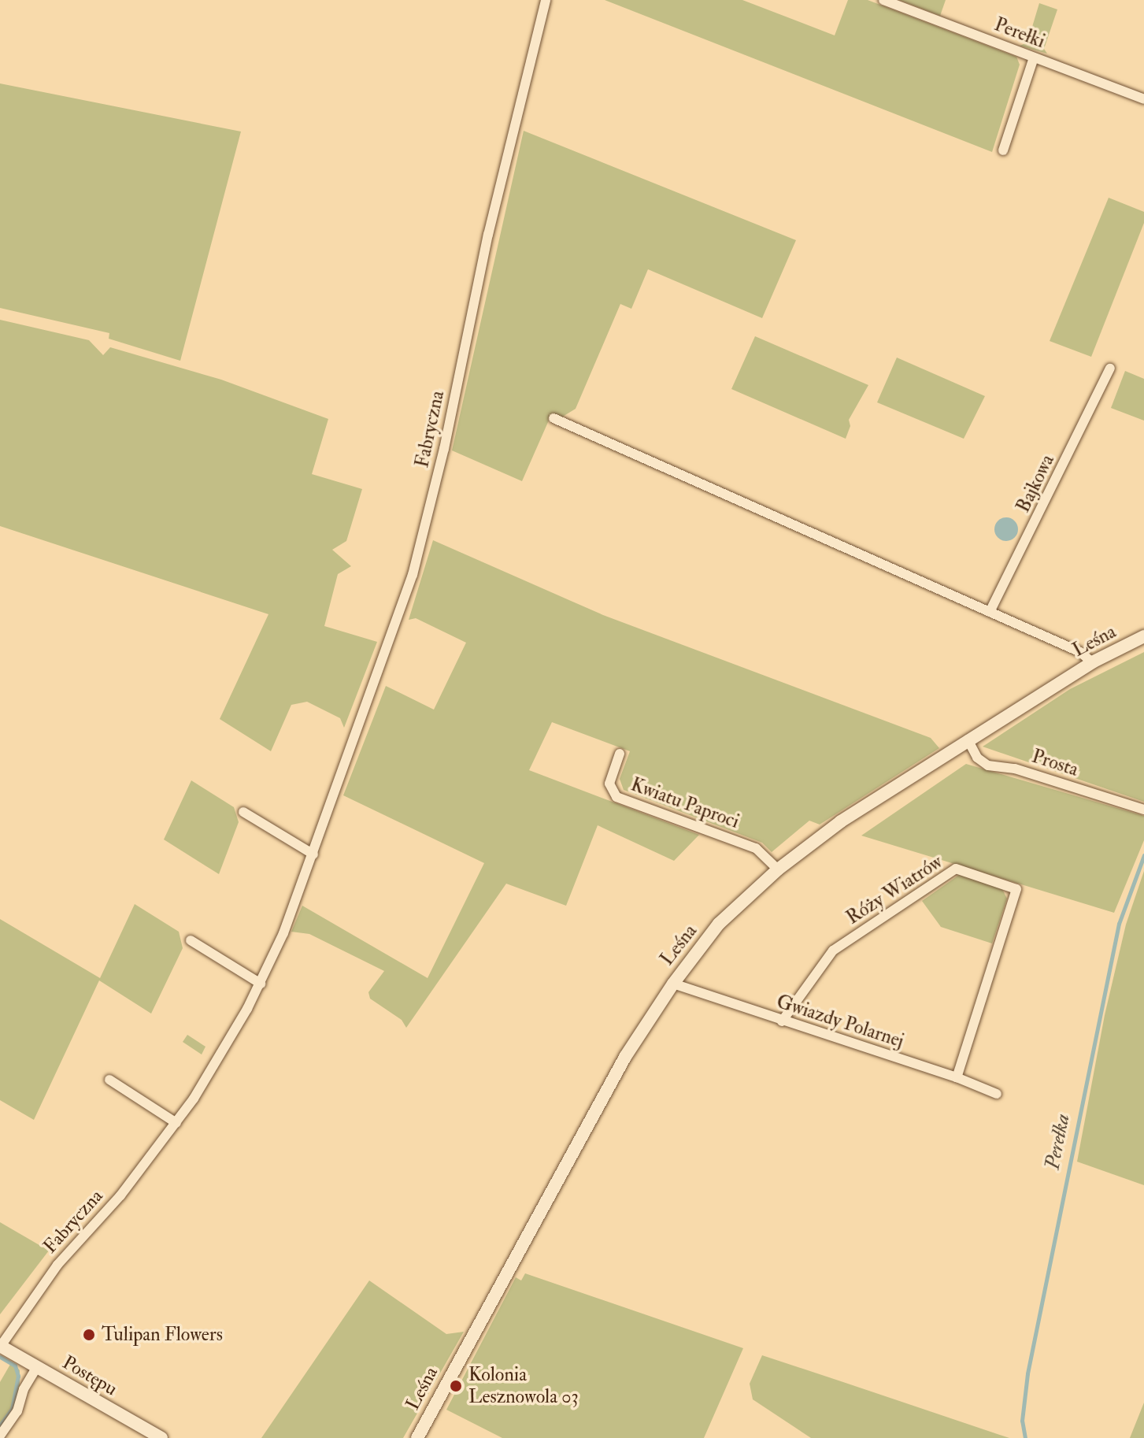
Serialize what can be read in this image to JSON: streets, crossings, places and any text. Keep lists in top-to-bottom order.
{
  "streets": {
    "street": [
      "Perełki",
      "Fabryczna",
      "Bajkowa",
      "Leśna",
      "Prosta",
      "Kwiatu Paproci",
      "Róży Wiatrów",
      "Gwiazdy Polarnej",
      "Postępu"
    ]
  },
  "crossings": [
    ["Fabryczna", "Postępu"],
    ["Leśna", "Prosta"],
    ["Leśna", "Kwiatu Paproci"],
    ["Leśna", "Gwiazdy Polarnej"],
    ["Róży Wiatrów", "Gwiazdy Polarnej"]
  ],
  "water": ["Perełka"],
  "places": ["Tulipan Flowers", "Kolonia Lesznowola 03"]
}
